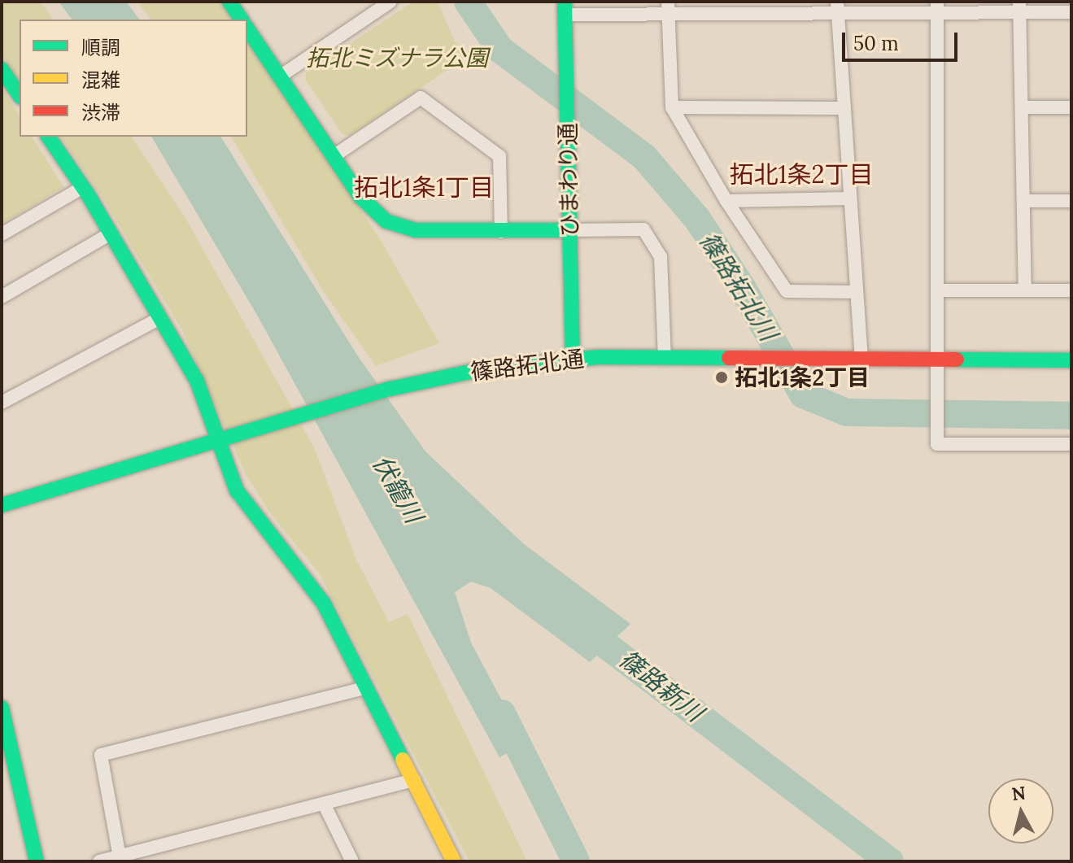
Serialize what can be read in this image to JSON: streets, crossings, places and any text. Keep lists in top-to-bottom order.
{
  "streets": {
    "street": ["ひまわり通", "篠路拓北通"]
  },
  "crossings": [
    ["ひまわり通", "篠路拓北通"]
  ],
  "districts": ["拓北1条2丁目", "拓北1条1丁目"],
  "water": ["篠路拓北川", "伏籠川", "篠路新川"],
  "parks": ["拓北ミズナラ公園"],
  "places": ["拓北1条2丁目"],
  "legend": ["順調", "混雑", "渋滞"],
  "scale_bar": "50 m",
  "north": "top"
}
